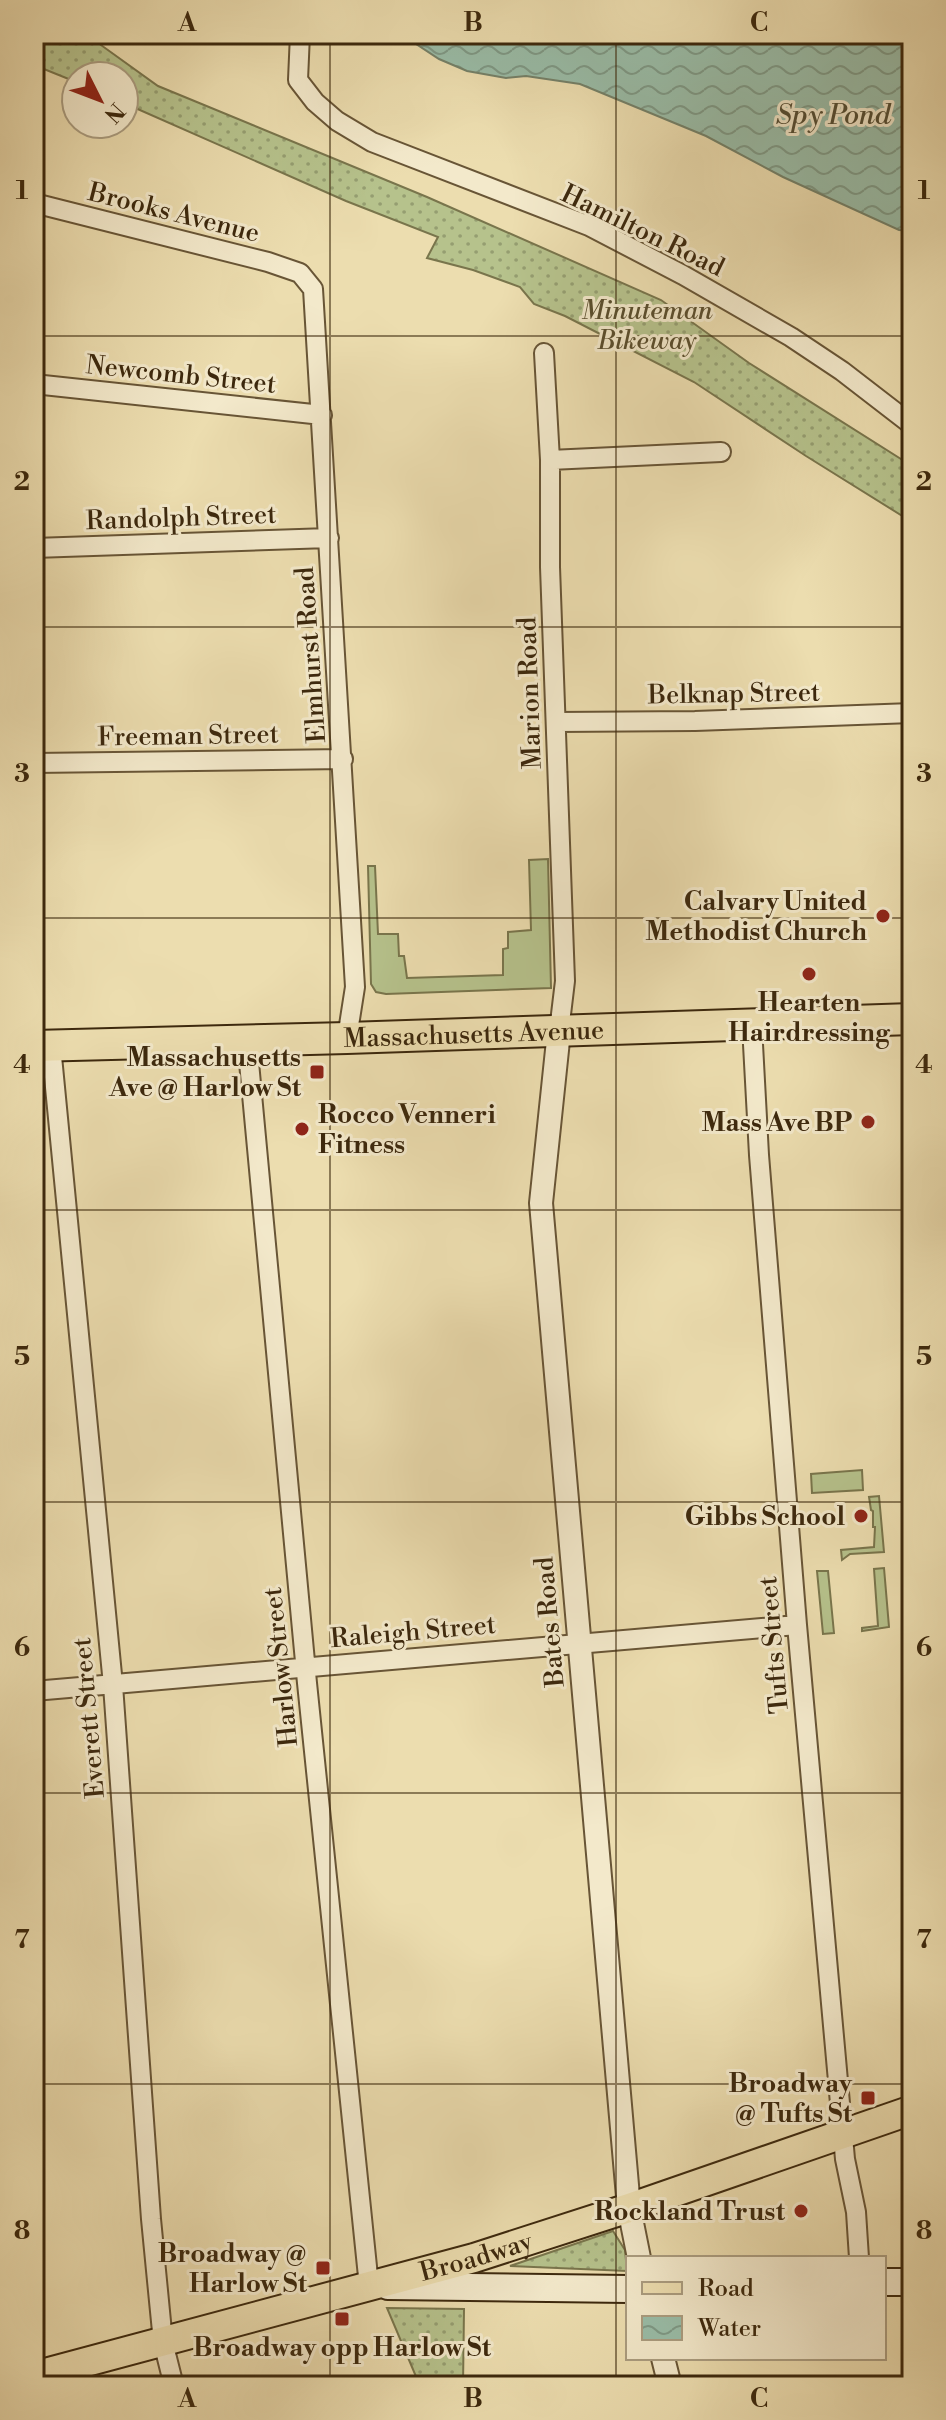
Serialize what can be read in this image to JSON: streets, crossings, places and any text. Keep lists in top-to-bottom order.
{
  "streets": {
    "highway": ["Massachusetts Avenue"],
    "main road": ["Broadway"],
    "street": [
      "Brooks Avenue",
      "Hamilton Road",
      "Newcomb Street",
      "Randolph Street",
      "Elmhurst Road",
      "Marion Road",
      "Belknap Street",
      "Freeman Street",
      "Bates Road",
      "Raleigh Street",
      "Tufts Street",
      "Harlow Street",
      "Everett Street"
    ]
  },
  "crossings": [
    ["Brooks Avenue", "Elmhurst Road"],
    ["Newcomb Street", "Elmhurst Road"],
    ["Randolph Street", "Elmhurst Road"],
    ["Elmhurst Road", "Freeman Street"],
    ["Elmhurst Road", "Massachusetts Avenue"],
    ["Marion Road", "Belknap Street"],
    ["Marion Road", "Massachusetts Avenue"],
    ["Marion Road", "Bates Road"],
    ["Massachusetts Avenue", "Bates Road"],
    ["Massachusetts Avenue", "Tufts Street"],
    ["Massachusetts Avenue", "Harlow Street"],
    ["Massachusetts Avenue", "Everett Street"],
    ["Bates Road", "Raleigh Street"],
    ["Bates Road", "Broadway"],
    ["Raleigh Street", "Tufts Street"],
    ["Raleigh Street", "Harlow Street"],
    ["Raleigh Street", "Everett Street"],
    ["Tufts Street", "Broadway"],
    ["Harlow Street", "Broadway"],
    ["Everett Street", "Broadway"]
  ],
  "water": ["Spy Pond"],
  "parks": ["Minuteman Bikeway"],
  "places": {
    "other": [
      "Calvary United Methodist Church",
      "Hearten Hairdressing",
      "Mass Ave BP",
      "Rocco Venneri Fitness",
      "Gibbs School",
      "Rockland Trust"
    ],
    "transit": [
      "Massachusetts Ave @ Harlow St",
      "Broadway @ Tufts St",
      "Broadway @ Harlow St",
      "Broadway opp Harlow St"
    ]
  },
  "legend": ["Road", "Water"],
  "north": "bottom right",
  "grid": {
    "columns": ["A", "B", "C"],
    "rows": [
      "1",
      "2",
      "3",
      "4",
      "5",
      "6",
      "7",
      "8"
    ]
  }
}
